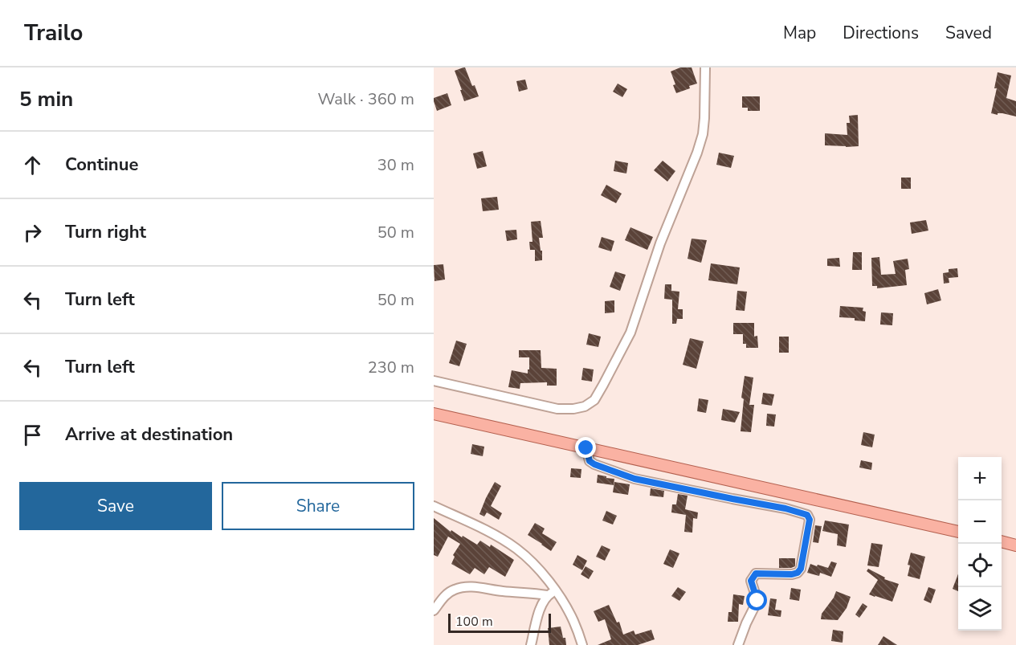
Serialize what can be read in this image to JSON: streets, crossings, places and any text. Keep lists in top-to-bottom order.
{
  "scale_bar": "100 m",
  "page": {
    "header": "Trailo",
    "nav": ["Map", "Directions", "Saved"],
    "heading": ["5 min", "Walk · 360 m"],
    "list": [
      ["Continue", "30 m"],
      ["Turn right", "50 m"],
      ["Turn left", "50 m"],
      ["Turn left", "230 m"],
      "Arrive at destination"
    ],
    "map_buttons": ["+", "−"],
    "buttons": ["Save", "Share"],
    "scale": "100 m"
  }
}
